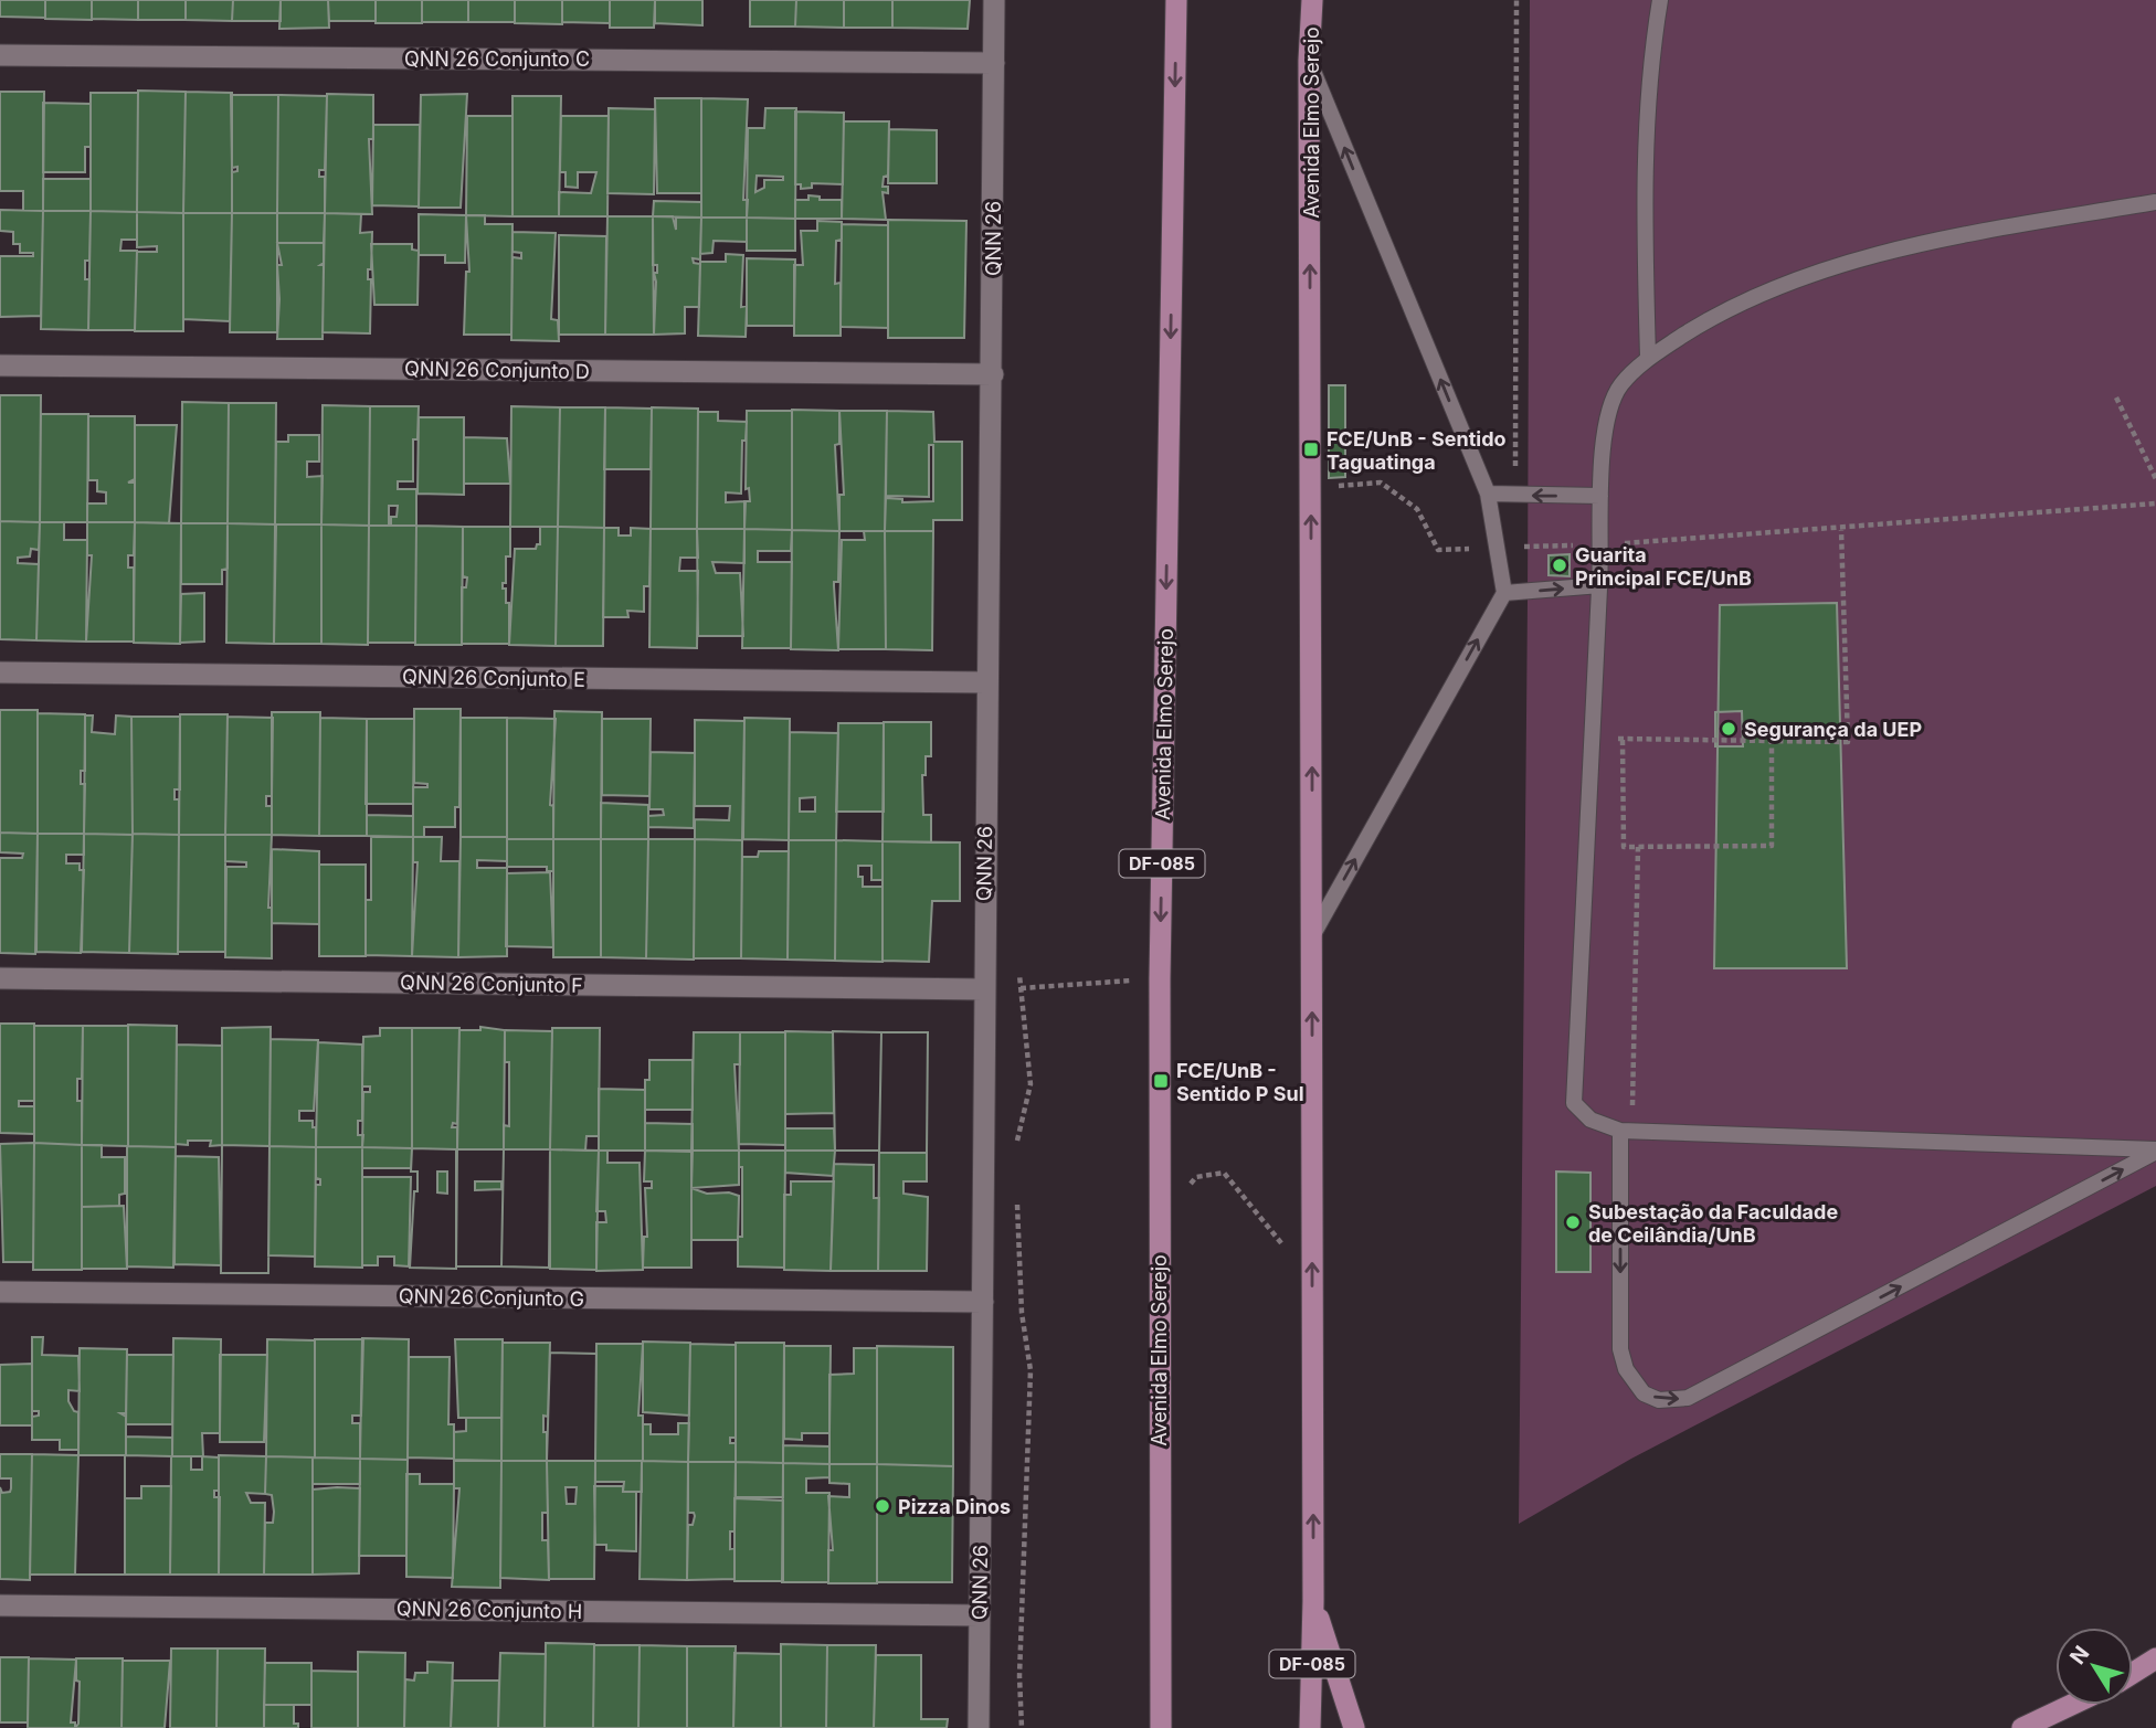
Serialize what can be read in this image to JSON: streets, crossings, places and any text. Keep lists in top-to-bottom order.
{
  "streets": {
    "main road": ["Avenida Elmo Serejo", "DF-085"],
    "street": [
      "QNN 26 Conjunto C",
      "QNN 26",
      "QNN 26 Conjunto D",
      "QNN 26 Conjunto E",
      "QNN 26 Conjunto F",
      "QNN 26 Conjunto G",
      "QNN 26 Conjunto H"
    ]
  },
  "crossings": [
    ["QNN 26 Conjunto C", "QNN 26"],
    ["QNN 26", "QNN 26 Conjunto D"],
    ["QNN 26", "QNN 26 Conjunto E"],
    ["QNN 26", "QNN 26 Conjunto F"],
    ["QNN 26", "QNN 26 Conjunto G"],
    ["QNN 26", "QNN 26 Conjunto H"]
  ],
  "places": {
    "transit": ["FCE/UnB - Sentido Taguatinga", "FCE/UnB - Sentido P Sul"],
    "other": [
      "Guarita Principal FCE/UnB",
      "Segurança da UEP",
      "Subestação da Faculdade de Ceilândia/UnB",
      "Pizza Dinos"
    ]
  },
  "north": "top left"
}
